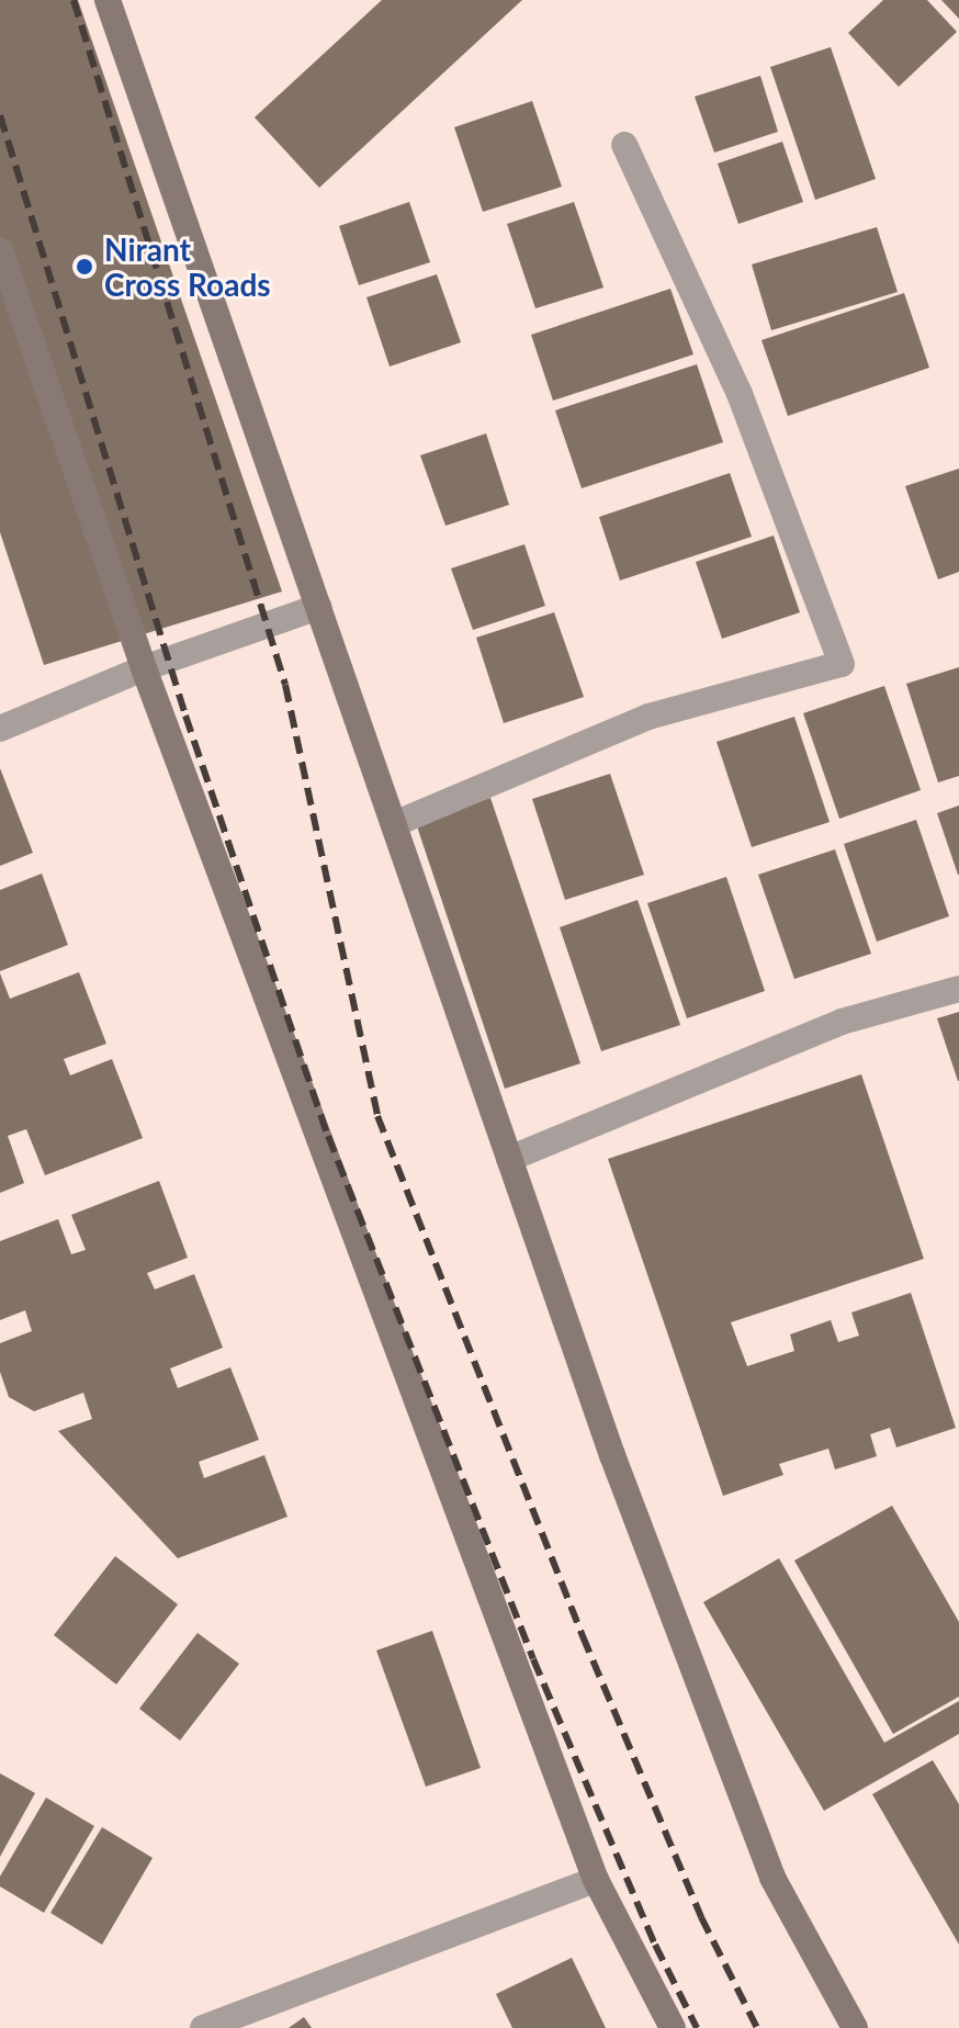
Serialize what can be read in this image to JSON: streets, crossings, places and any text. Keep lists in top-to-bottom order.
{
  "places": ["Nirant Cross Roads"]
}
